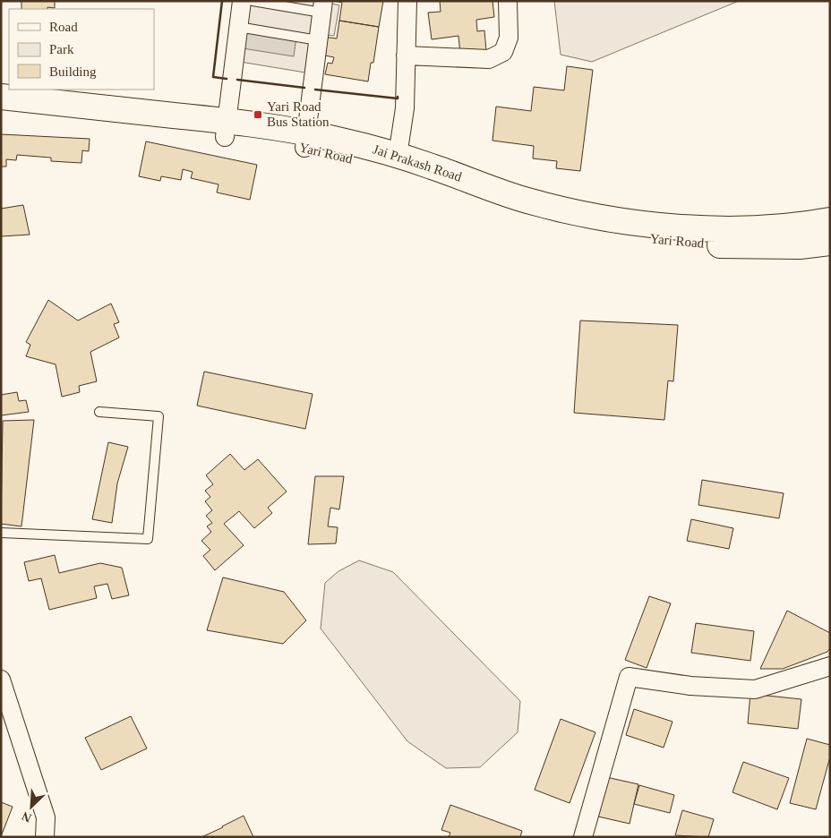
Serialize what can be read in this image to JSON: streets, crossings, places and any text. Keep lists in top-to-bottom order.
{
  "streets": {
    "main road": ["Yari Road", "Jai Prakash Road"]
  },
  "crossings": [
    ["Yari Road", "Jai Prakash Road"]
  ],
  "places": {
    "transit": ["Yari Road Bus Station"]
  },
  "legend": ["Road", "Park", "Building"],
  "north": "bottom left"
}
